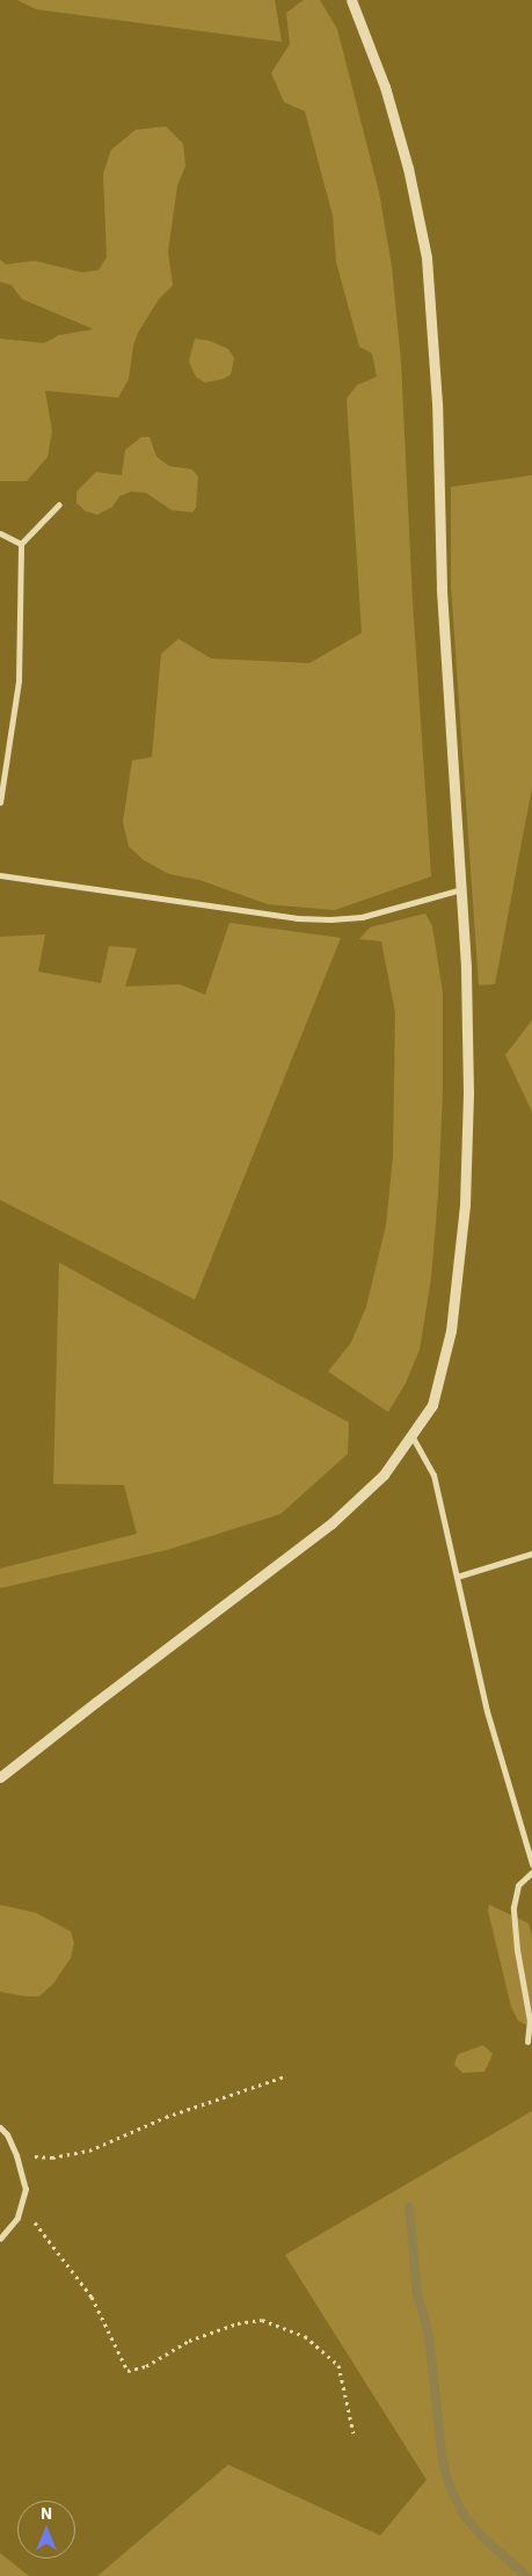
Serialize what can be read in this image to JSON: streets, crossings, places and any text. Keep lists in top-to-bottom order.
{
  "north": "top"
}
